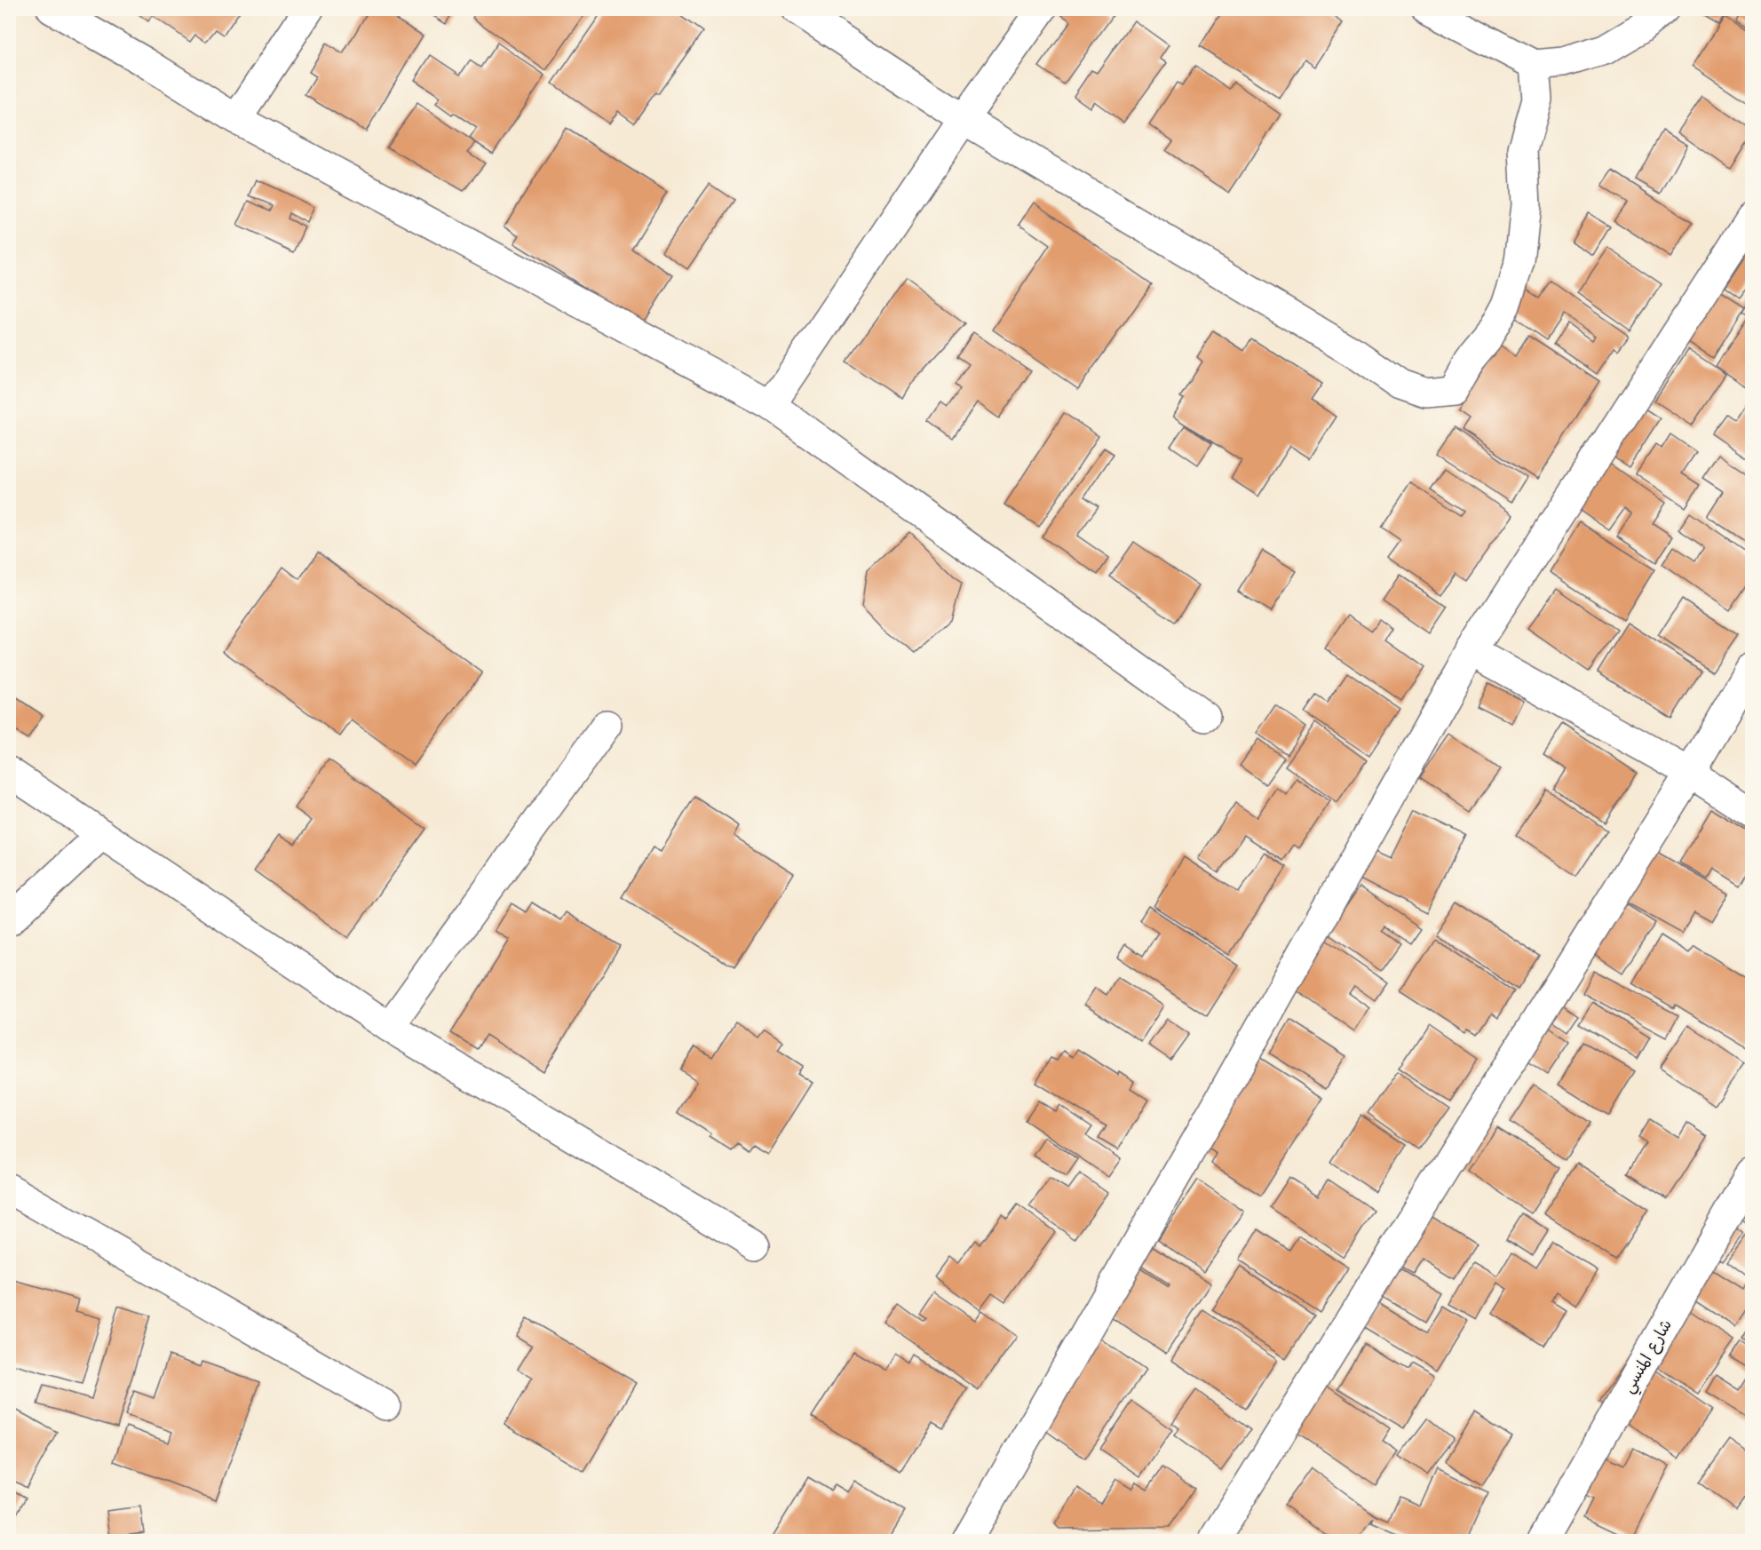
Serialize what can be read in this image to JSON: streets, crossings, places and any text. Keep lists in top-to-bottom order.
{
  "streets": {
    "street": ["شارع المنسي"]
  }
}
